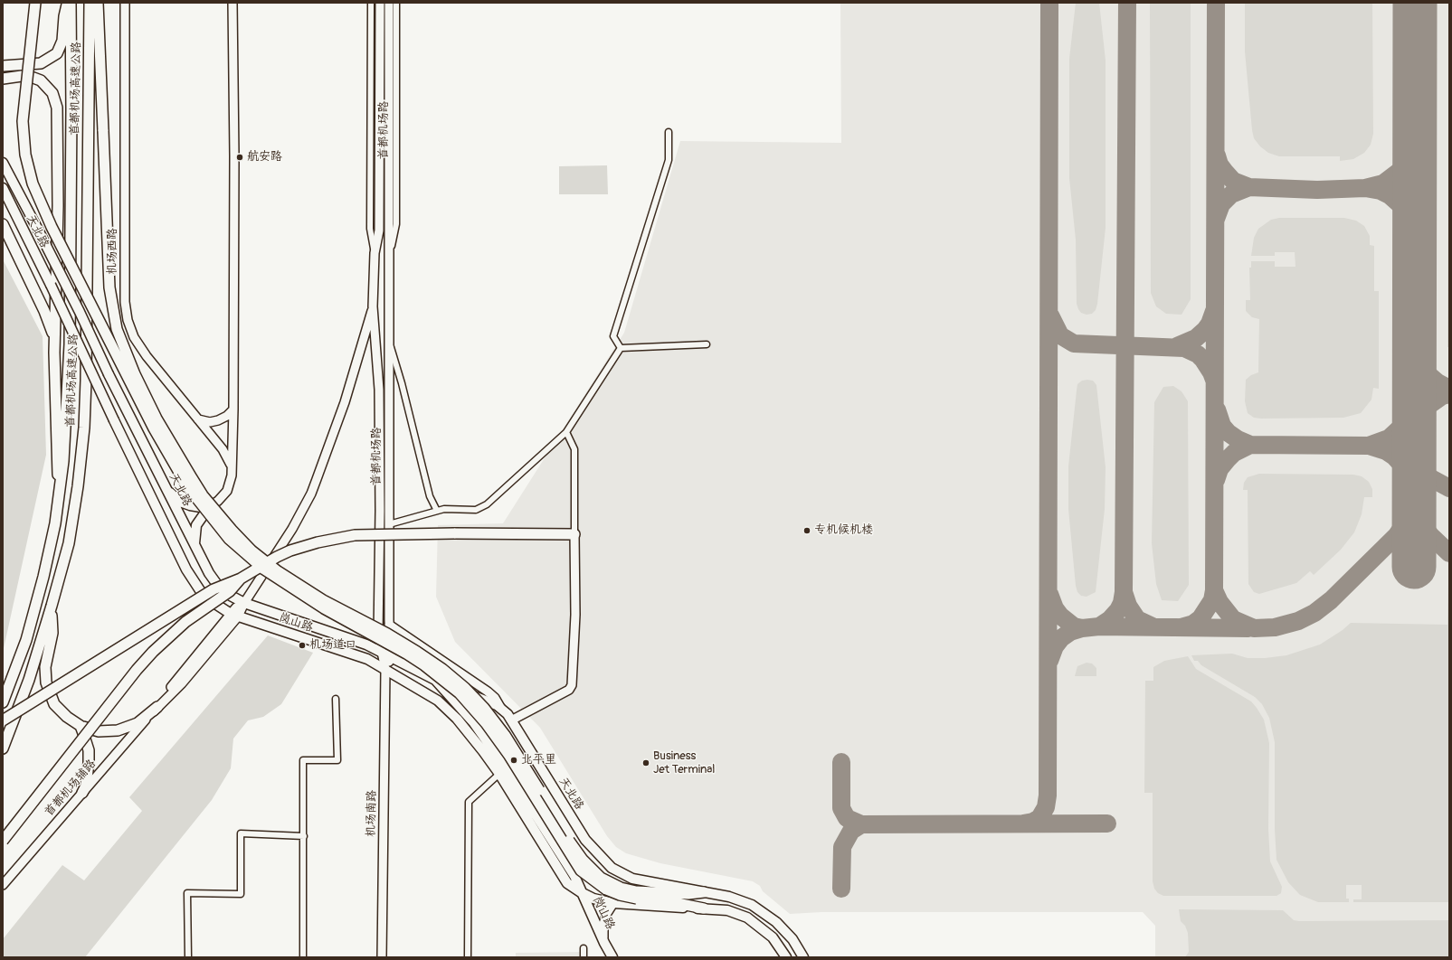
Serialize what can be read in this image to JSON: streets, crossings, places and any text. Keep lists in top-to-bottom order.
{
  "streets": {
    "highway": ["首都机场高速公路"],
    "main road": ["天北路", "岗山路"],
    "street": [
      "首都机场路",
      "机场西路",
      "首都机场辅路",
      "机场南路"
    ]
  },
  "crossings": [
    ["首都机场路", "天北路"],
    ["首都机场路", "岗山路"],
    ["首都机场路", "首都机场辅路"],
    ["首都机场路", "机场南路"],
    ["天北路", "岗山路"],
    ["天北路", "首都机场辅路"],
    ["岗山路", "首都机场辅路"],
    ["岗山路", "机场南路"]
  ],
  "places": [
    "航安路",
    "专机候机楼",
    "机场道口",
    "北平里",
    "Business Jet Terminal"
  ]
}
